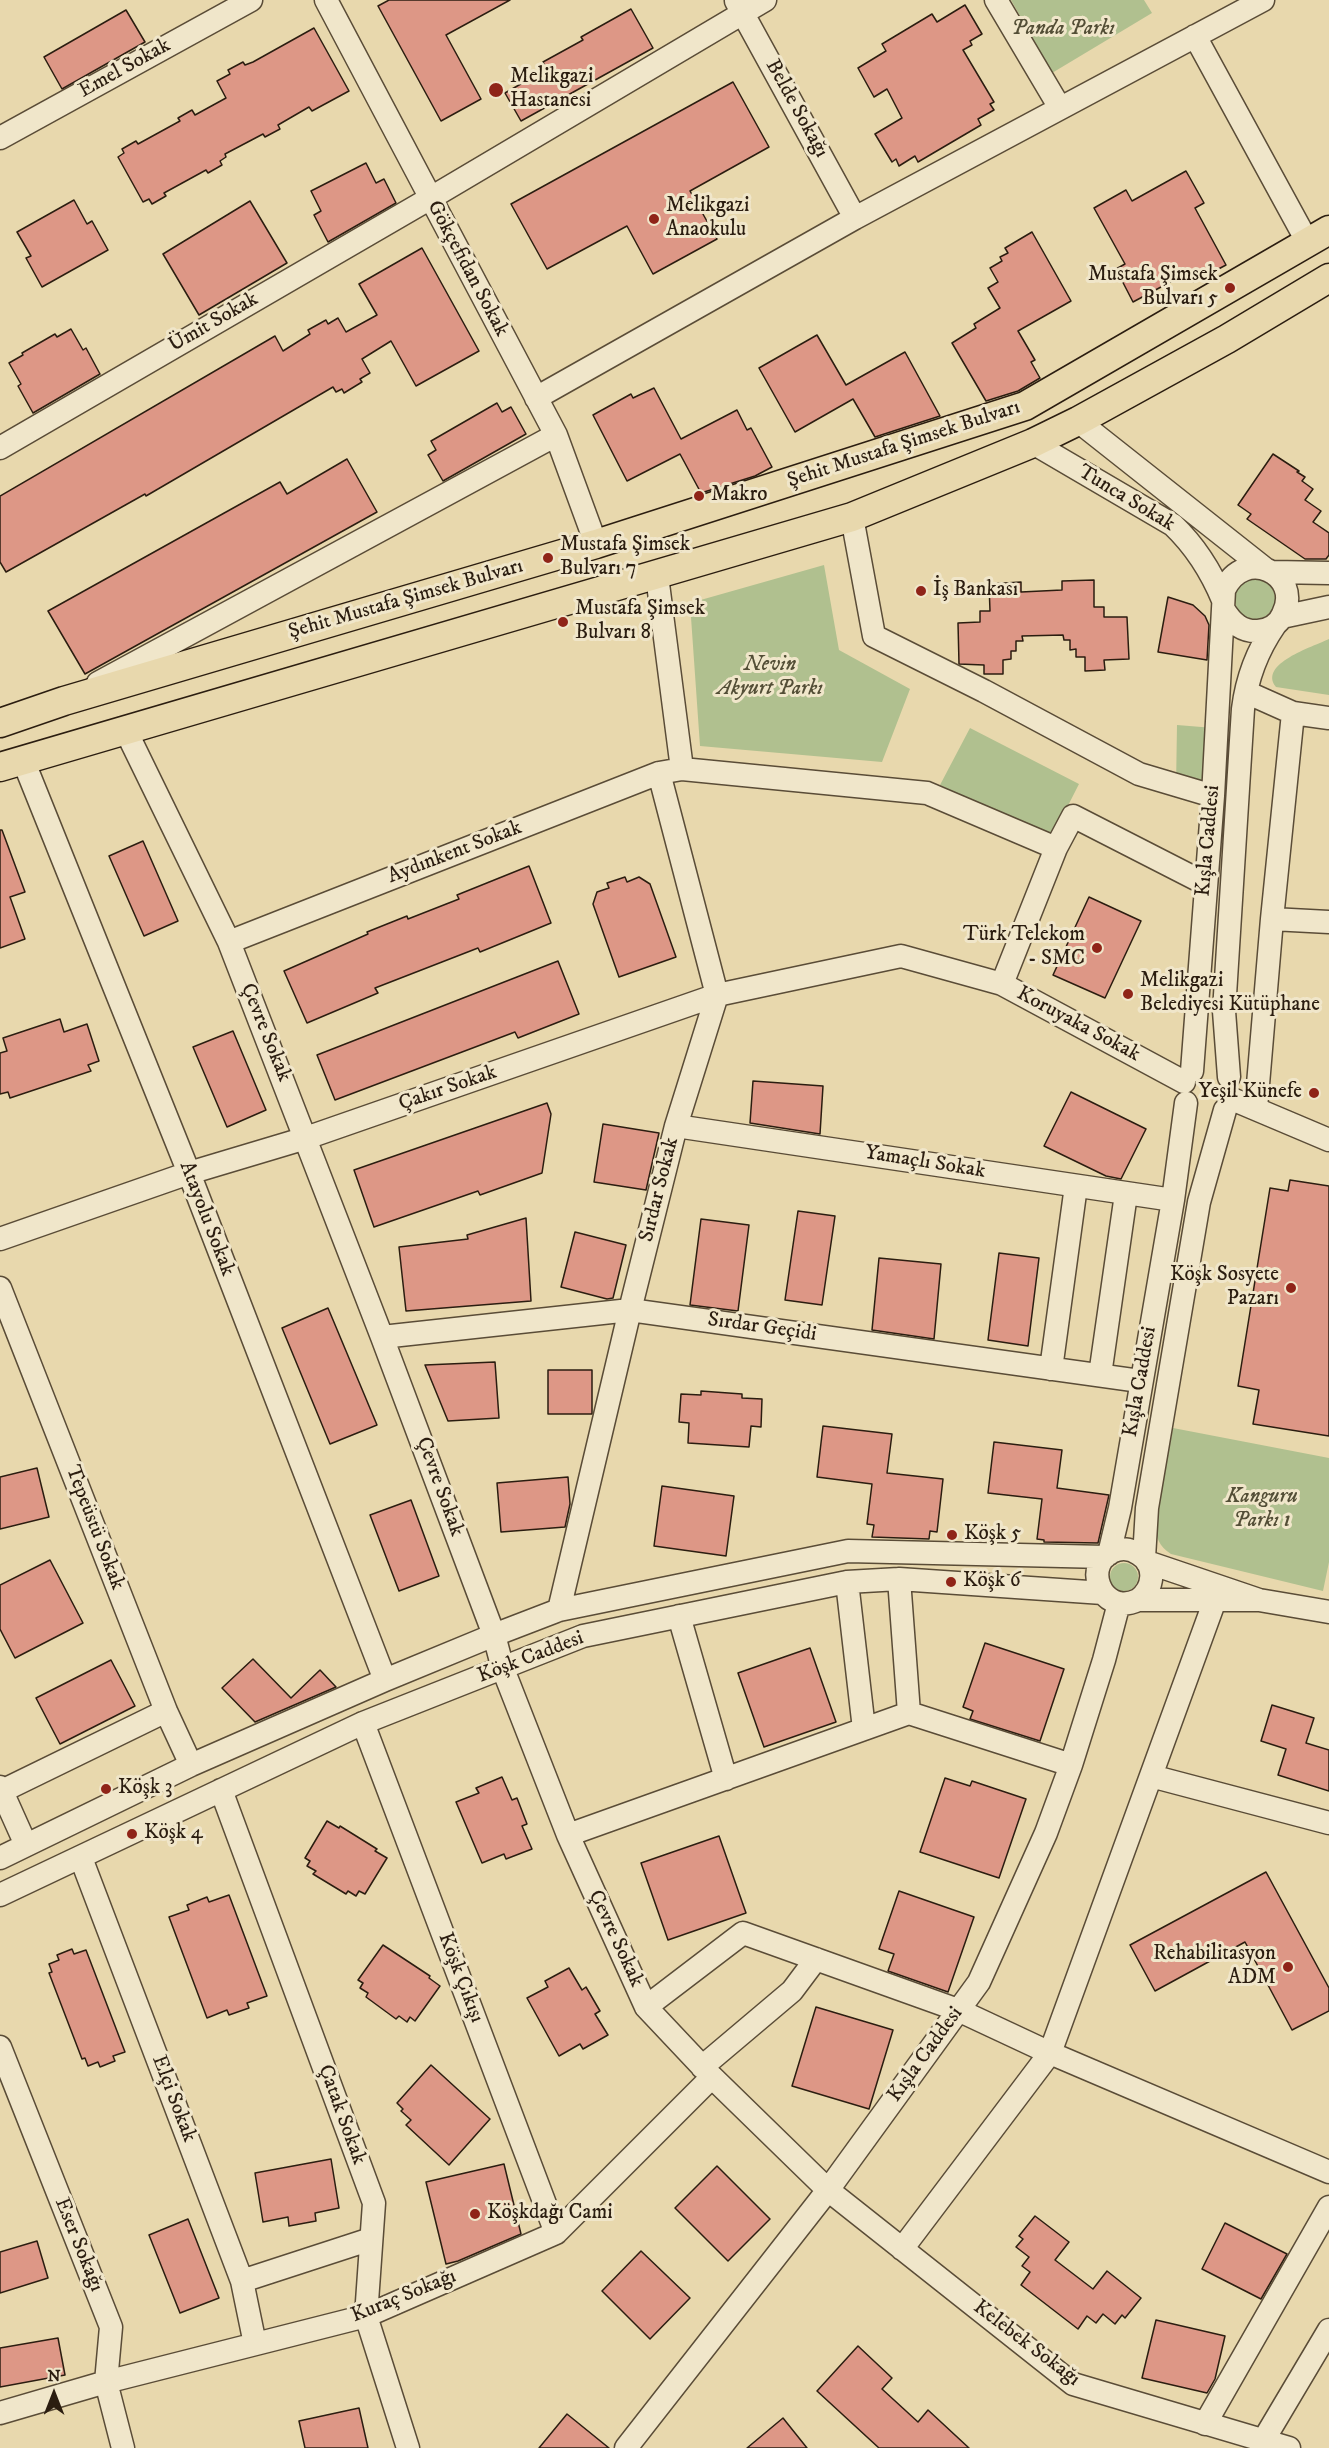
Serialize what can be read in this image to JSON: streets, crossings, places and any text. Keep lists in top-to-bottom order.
{
  "streets": {
    "main road": ["Şehit Mustafa Şimsek Bulvarı"],
    "street": [
      "Emel Sokak",
      "Belde Sokağı",
      "Gökçefidan Sokak",
      "Ümit Sokak",
      "Tunca Sokak",
      "Kışla Caddesi",
      "Aydınkent Sokak",
      "Koruyaka Sokak",
      "Çevre Sokak",
      "Çakır Sokak",
      "Yamaçlı Sokak",
      "Sırdar Sokak",
      "Atayolu Sokak",
      "Sırdar Geçidi",
      "Tepeüstü Sokak",
      "Köşk Caddesi",
      "Köşk Çıkışı",
      "Elçi Sokak",
      "Çatak Sokak",
      "Eser Sokağı",
      "Kuraç Sokağı",
      "Kelebek Sokağı"
    ]
  },
  "crossings": [
    ["Belde Sokağı", "Ümit Sokak"],
    ["Gökçefidan Sokak", "Ümit Sokak"],
    ["Gökçefidan Sokak", "Şehit Mustafa Şimsek Bulvarı"],
    ["Şehit Mustafa Şimsek Bulvarı", "Tunca Sokak"],
    ["Şehit Mustafa Şimsek Bulvarı", "Çevre Sokak"],
    ["Şehit Mustafa Şimsek Bulvarı", "Atayolu Sokak"],
    ["Tunca Sokak", "Kışla Caddesi"],
    ["Kışla Caddesi", "Koruyaka Sokak"],
    ["Kışla Caddesi", "Çevre Sokak"],
    ["Kışla Caddesi", "Yamaçlı Sokak"],
    ["Kışla Caddesi", "Sırdar Geçidi"],
    ["Kışla Caddesi", "Köşk Caddesi"],
    ["Kışla Caddesi", "Kelebek Sokağı"],
    ["Aydınkent Sokak", "Çevre Sokak"],
    ["Koruyaka Sokak", "Çakır Sokak"],
    ["Çevre Sokak", "Çakır Sokak"],
    ["Çevre Sokak", "Sırdar Geçidi"],
    ["Çevre Sokak", "Köşk Caddesi"],
    ["Çevre Sokak", "Kuraç Sokağı"],
    ["Çevre Sokak", "Kelebek Sokağı"],
    ["Çakır Sokak", "Sırdar Sokak"],
    ["Çakır Sokak", "Atayolu Sokak"],
    ["Yamaçlı Sokak", "Sırdar Sokak"],
    ["Sırdar Sokak", "Sırdar Geçidi"],
    ["Sırdar Sokak", "Köşk Caddesi"],
    ["Atayolu Sokak", "Köşk Caddesi"],
    ["Tepeüstü Sokak", "Köşk Caddesi"],
    ["Köşk Caddesi", "Köşk Çıkışı"],
    ["Köşk Caddesi", "Elçi Sokak"],
    ["Köşk Caddesi", "Çatak Sokak"],
    ["Köşk Çıkışı", "Kuraç Sokağı"],
    ["Elçi Sokak", "Kuraç Sokağı"],
    ["Çatak Sokak", "Kuraç Sokağı"],
    ["Eser Sokağı", "Kuraç Sokağı"]
  ],
  "parks": ["Panda Parkı", "Nevin Akyurt Parkı", "Kanguru Parkı 1"],
  "places": [
    "Melikgazi Hastanesi",
    "Melikgazi Anaokulu",
    "Mustafa Şimsek Bulvarı 5",
    "Makro",
    "Mustafa Şimsek Bulvarı 7",
    "İş Bankası",
    "Mustafa Şimsek Bulvarı 8",
    "Türk Telekom - SMC",
    "Melikgazi Belediyesi Kütüphane",
    "Yeşil Künefe",
    "Köşk Sosyete Pazarı",
    "Köşk 5",
    "Köşk 6",
    "Köşk 3",
    "Köşk 4",
    "Rehabilitasyon ADM",
    "Köşkdağı Cami"
  ],
  "north": "top"
}
